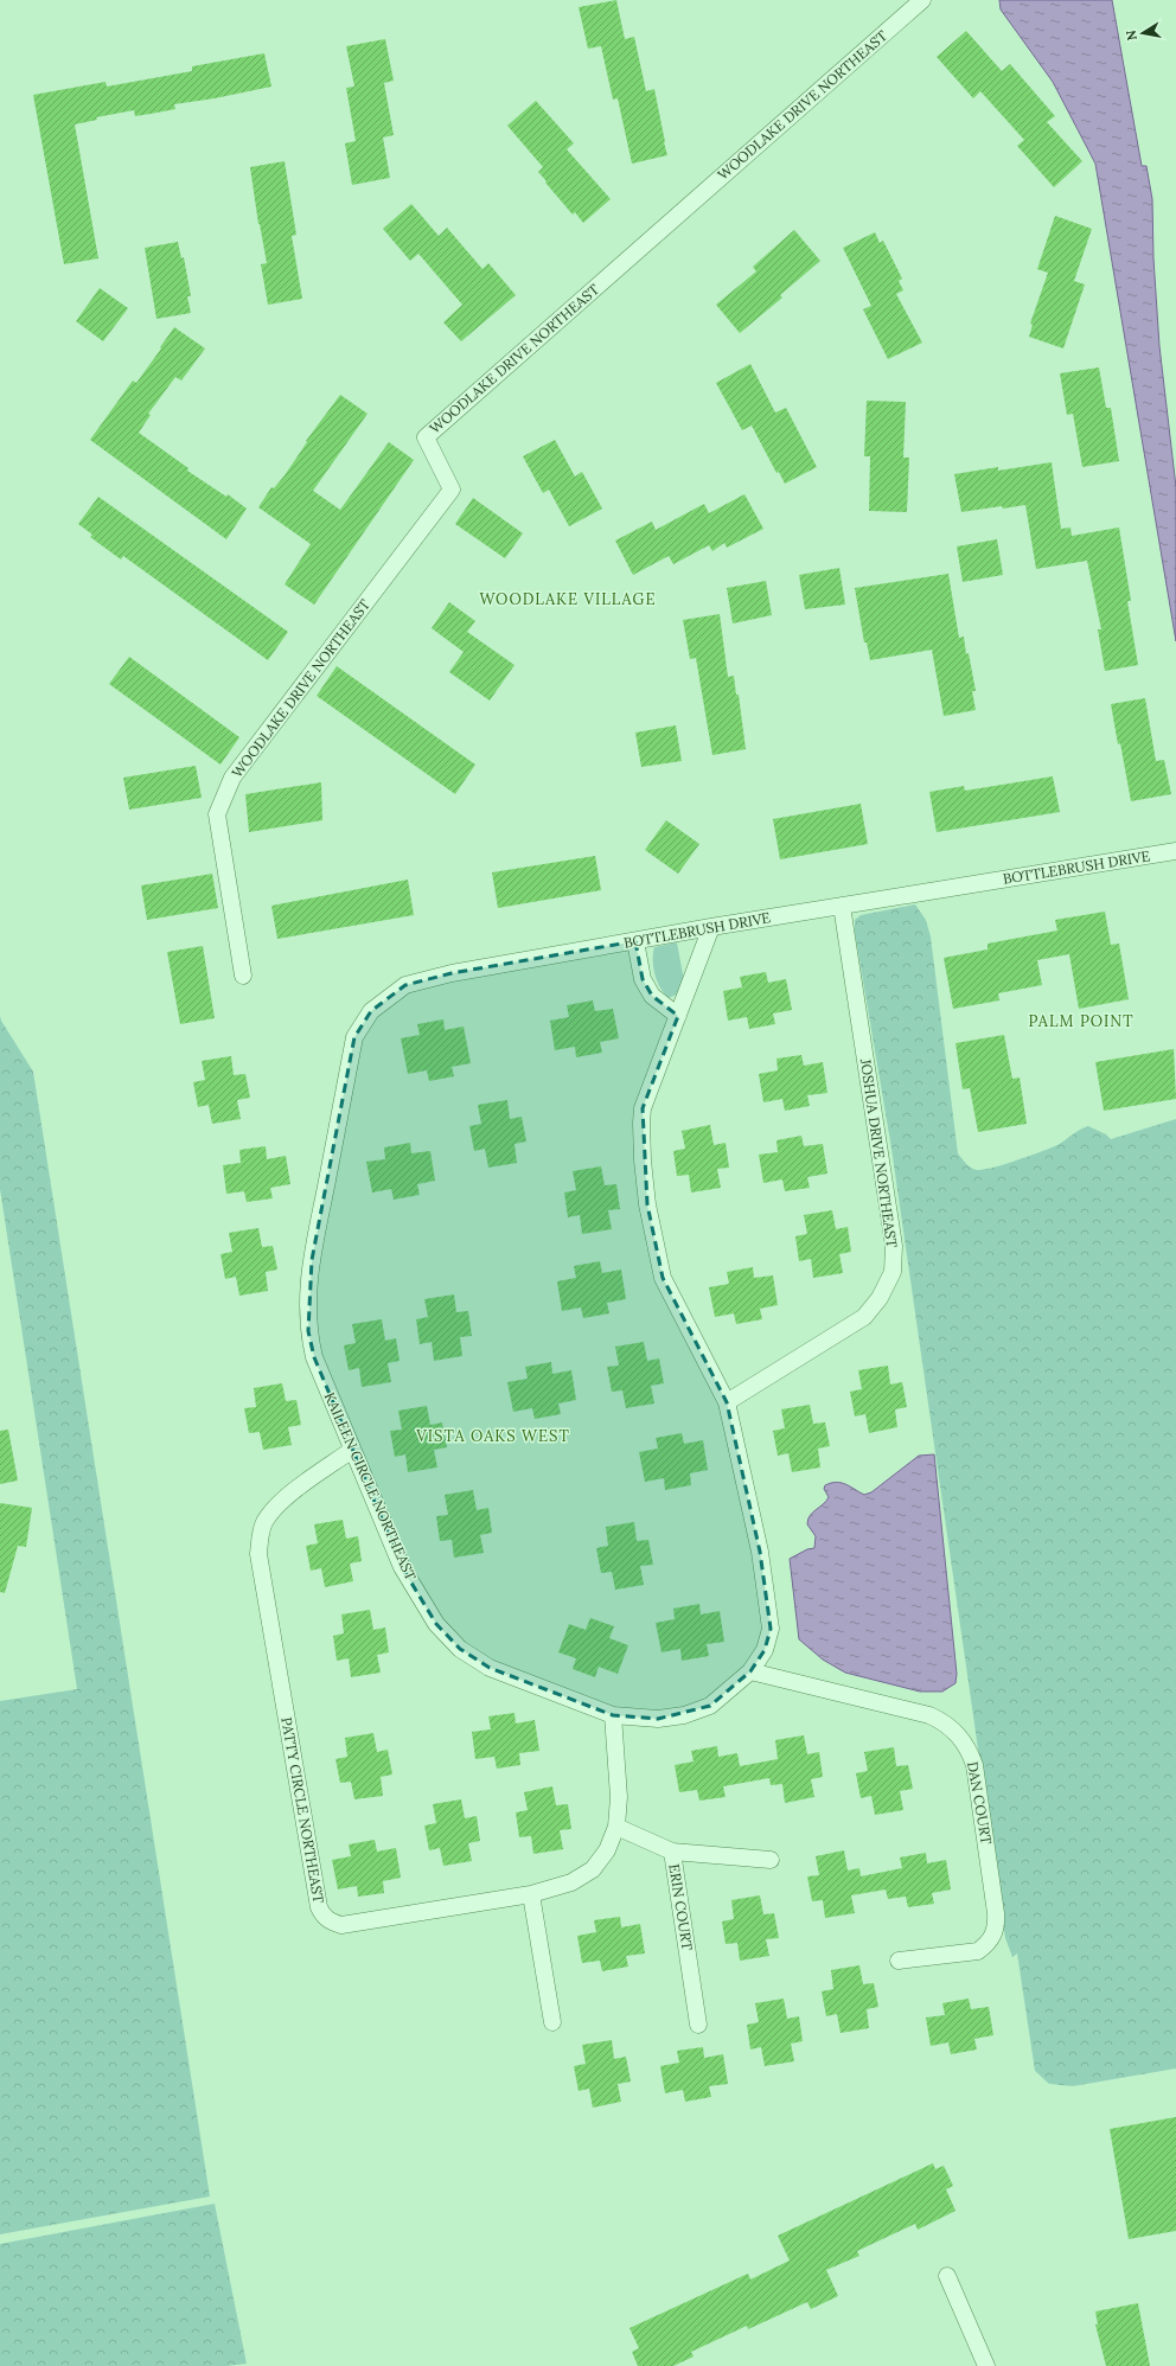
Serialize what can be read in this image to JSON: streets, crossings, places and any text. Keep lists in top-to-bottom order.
{
  "streets": {
    "street": [
      "WOODLAKE DRIVE NORTHEAST",
      "BOTTLEBRUSH DRIVE",
      "JOSHUA DRIVE NORTHEAST",
      "KAILEEN CIRCLE NORTHEAST",
      "DAN COURT",
      "PATTY CIRCLE NORTHEAST",
      "ERIN COURT"
    ]
  },
  "crossings": [
    ["BOTTLEBRUSH DRIVE", "JOSHUA DRIVE NORTHEAST"],
    ["BOTTLEBRUSH DRIVE", "KAILEEN CIRCLE NORTHEAST"],
    ["JOSHUA DRIVE NORTHEAST", "KAILEEN CIRCLE NORTHEAST"],
    ["KAILEEN CIRCLE NORTHEAST", "DAN COURT"],
    ["KAILEEN CIRCLE NORTHEAST", "PATTY CIRCLE NORTHEAST"],
    ["PATTY CIRCLE NORTHEAST", "ERIN COURT"]
  ],
  "districts": ["WOODLAKE VILLAGE", "PALM POINT", "VISTA OAKS WEST"],
  "north": "left"
}
